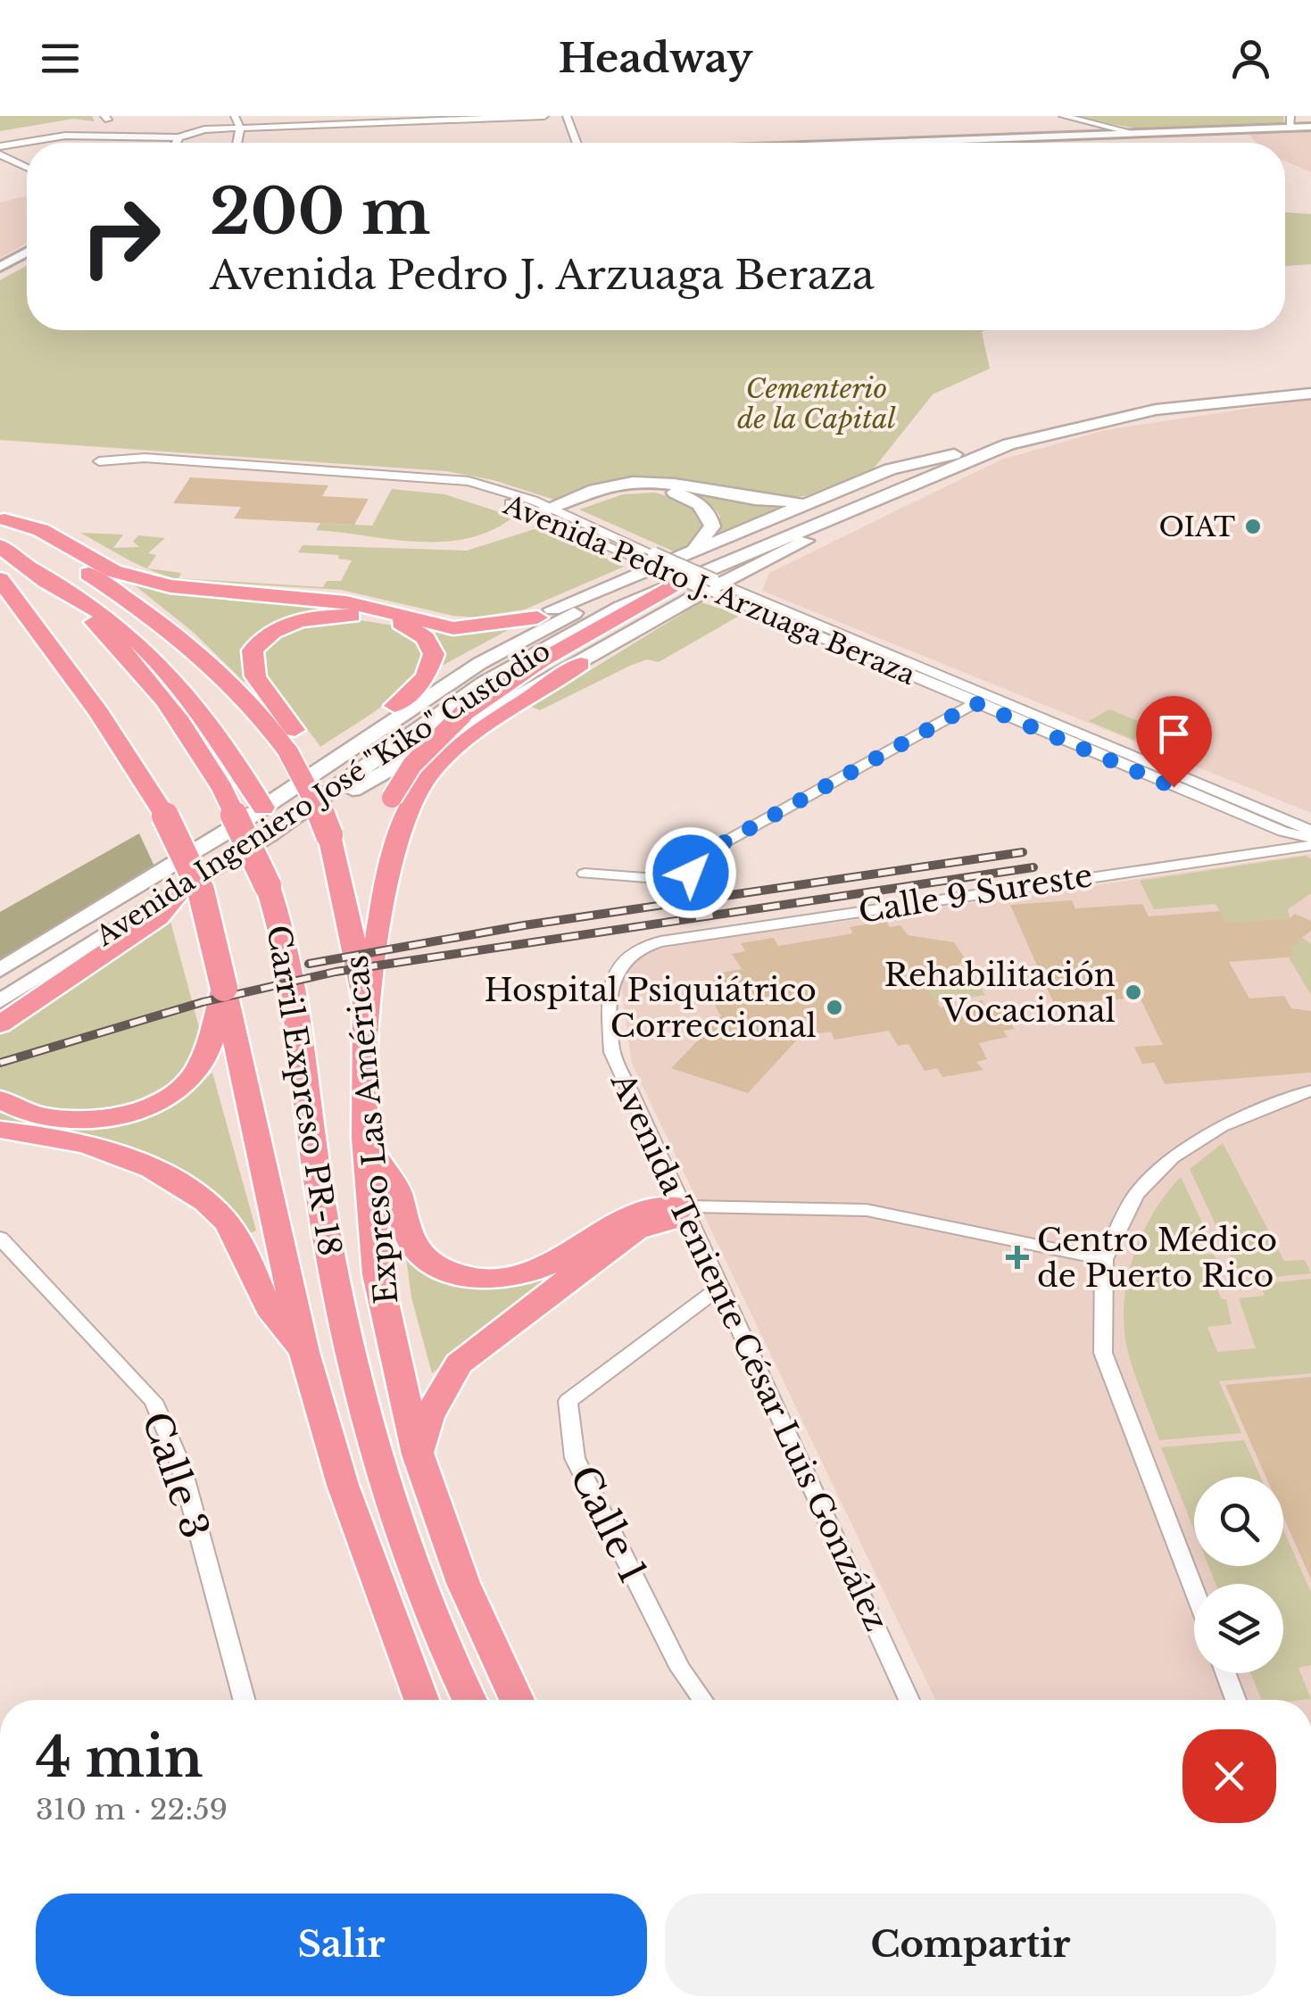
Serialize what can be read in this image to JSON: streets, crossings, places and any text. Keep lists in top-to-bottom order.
{
  "streets": {
    "highway": ["Carril Expreso PR-18", "Expreso Las Américas"],
    "main road": ["Avenida Ingeniero José \"Kiko\" Custodio"],
    "street": [
      "Avenida Pedro J. Arzuaga Beraza",
      "Calle 9 Sureste",
      "Avenida Teniente César Luis González",
      "Calle 3",
      "Calle 1"
    ]
  },
  "crossings": [
    ["Avenida Pedro J. Arzuaga Beraza", "Avenida Ingeniero José \"Kiko\" Custodio"],
    ["Calle 9 Sureste", "Avenida Teniente César Luis González"],
    ["Avenida Teniente César Luis González", "Calle 1"]
  ],
  "parks": ["Cementerio de la Capital"],
  "places": {
    "other": ["OIAT", "Rehabilitación Vocacional", "Hospital Psiquiátrico Correccional"],
    "health": ["Centro Médico de Puerto Rico"]
  },
  "page": {
    "header": "Headway",
    "turn": ["200 m", "Avenida Pedro J. Arzuaga Beraza"],
    "heading": ["4 min", "310 m · 22:59"],
    "buttons": ["Salir", "Compartir"]
  }
}
